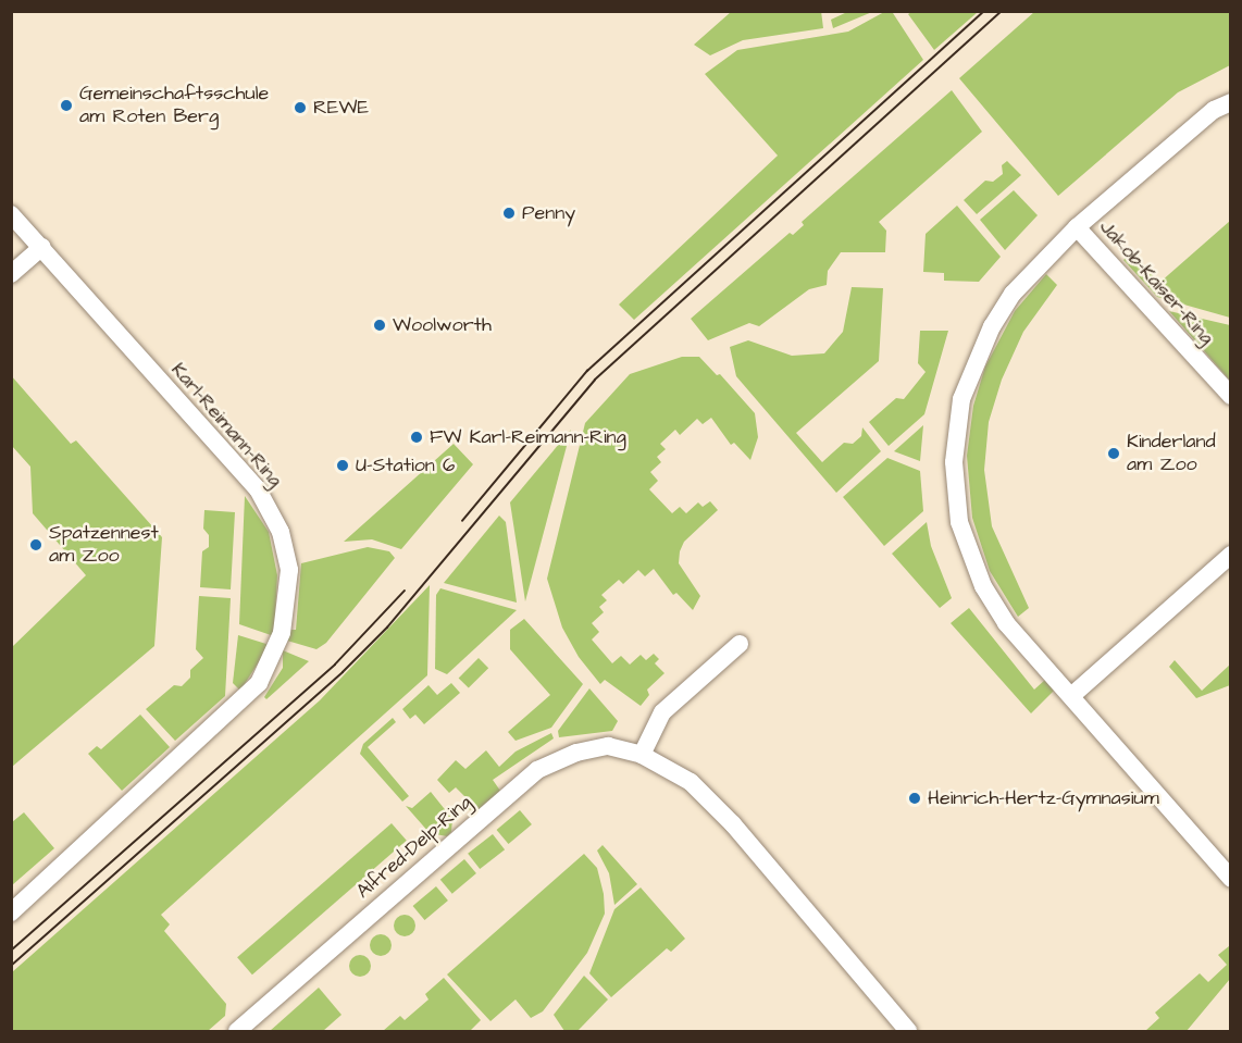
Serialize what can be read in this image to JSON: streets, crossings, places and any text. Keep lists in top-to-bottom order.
{
  "streets": {
    "street": ["Jakob-Kaiser-Ring", "Karl-Reimann-Ring", "Alfred-Delp-Ring"]
  },
  "places": [
    "Gemeinschaftsschule am Roten Berg",
    "REWE",
    "Penny",
    "Woolworth",
    "FW Karl-Reimann-Ring",
    "Kinderland am Zoo",
    "U-Station 6",
    "Spatzennest am Zoo",
    "Heinrich-Hertz-Gymnasium"
  ]
}
